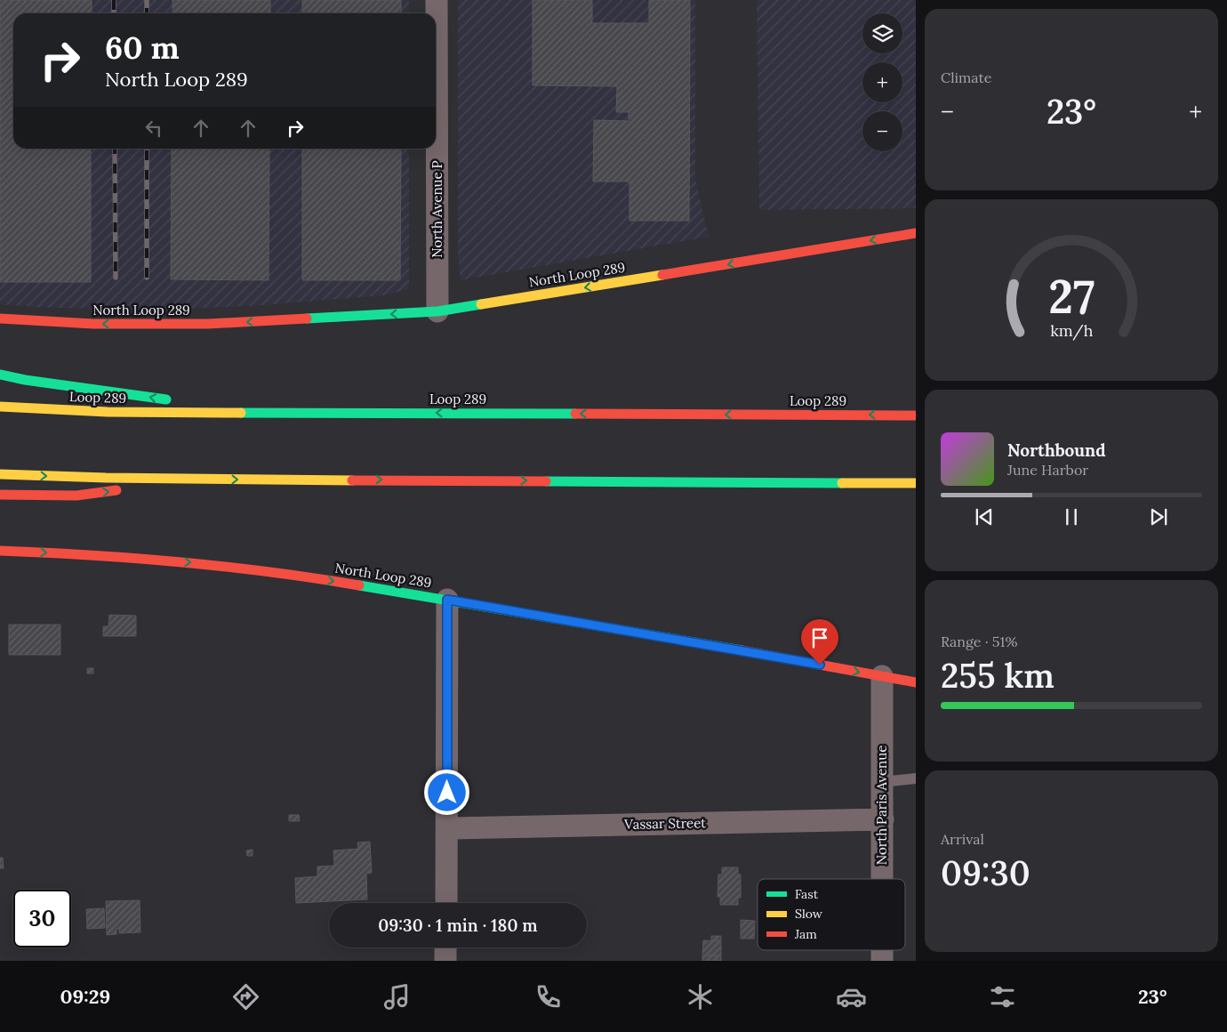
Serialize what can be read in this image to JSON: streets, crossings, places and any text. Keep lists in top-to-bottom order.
{
  "streets": {
    "main road": ["North Loop 289", "Loop 289"],
    "street": ["North Avenue P", "North Paris Avenue", "Vassar Street"]
  },
  "crossings": [
    ["North Avenue P", "North Loop 289"],
    ["North Loop 289", "North Paris Avenue"],
    ["North Paris Avenue", "Vassar Street"]
  ],
  "legend": ["Fast", "Slow", "Jam"],
  "page": {
    "tile": [
      "Climate",
      ["Range · 51%", "255 km"],
      ["Arrival", "09:30"]
    ],
    "map_buttons": ["+", "−"],
    "turn": ["60 m", "North Loop 289"],
    "heat": ["−", "23°", "+"],
    "song": ["Northbound", "June Harbor"],
    "limit": "30",
    "trip": "09:30 · 1 min · 180 m",
    "tabs": ["09:29", "23°"],
    "gauge": ["27", "km/h"]
  }
}
